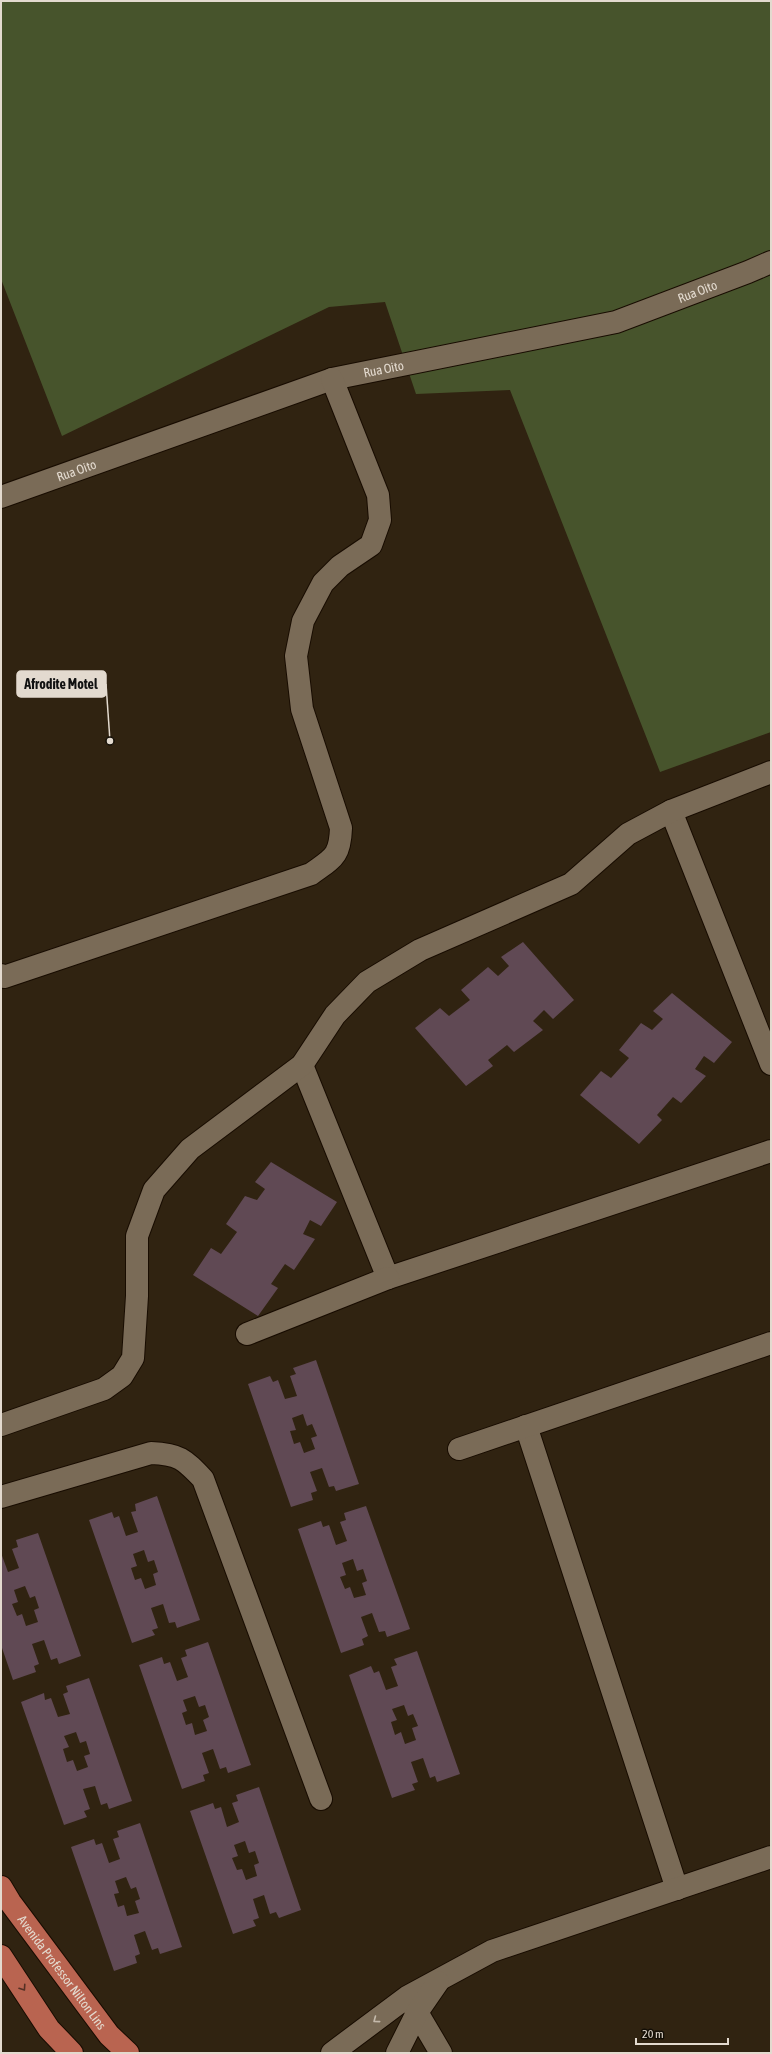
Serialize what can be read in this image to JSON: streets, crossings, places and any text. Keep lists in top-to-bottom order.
{
  "streets": {
    "main road": ["Avenida Professor Nilton Lins"],
    "street": ["Rua Oito"]
  },
  "places": ["Afrodite Motel"],
  "scale_bar": "20 m"
}
